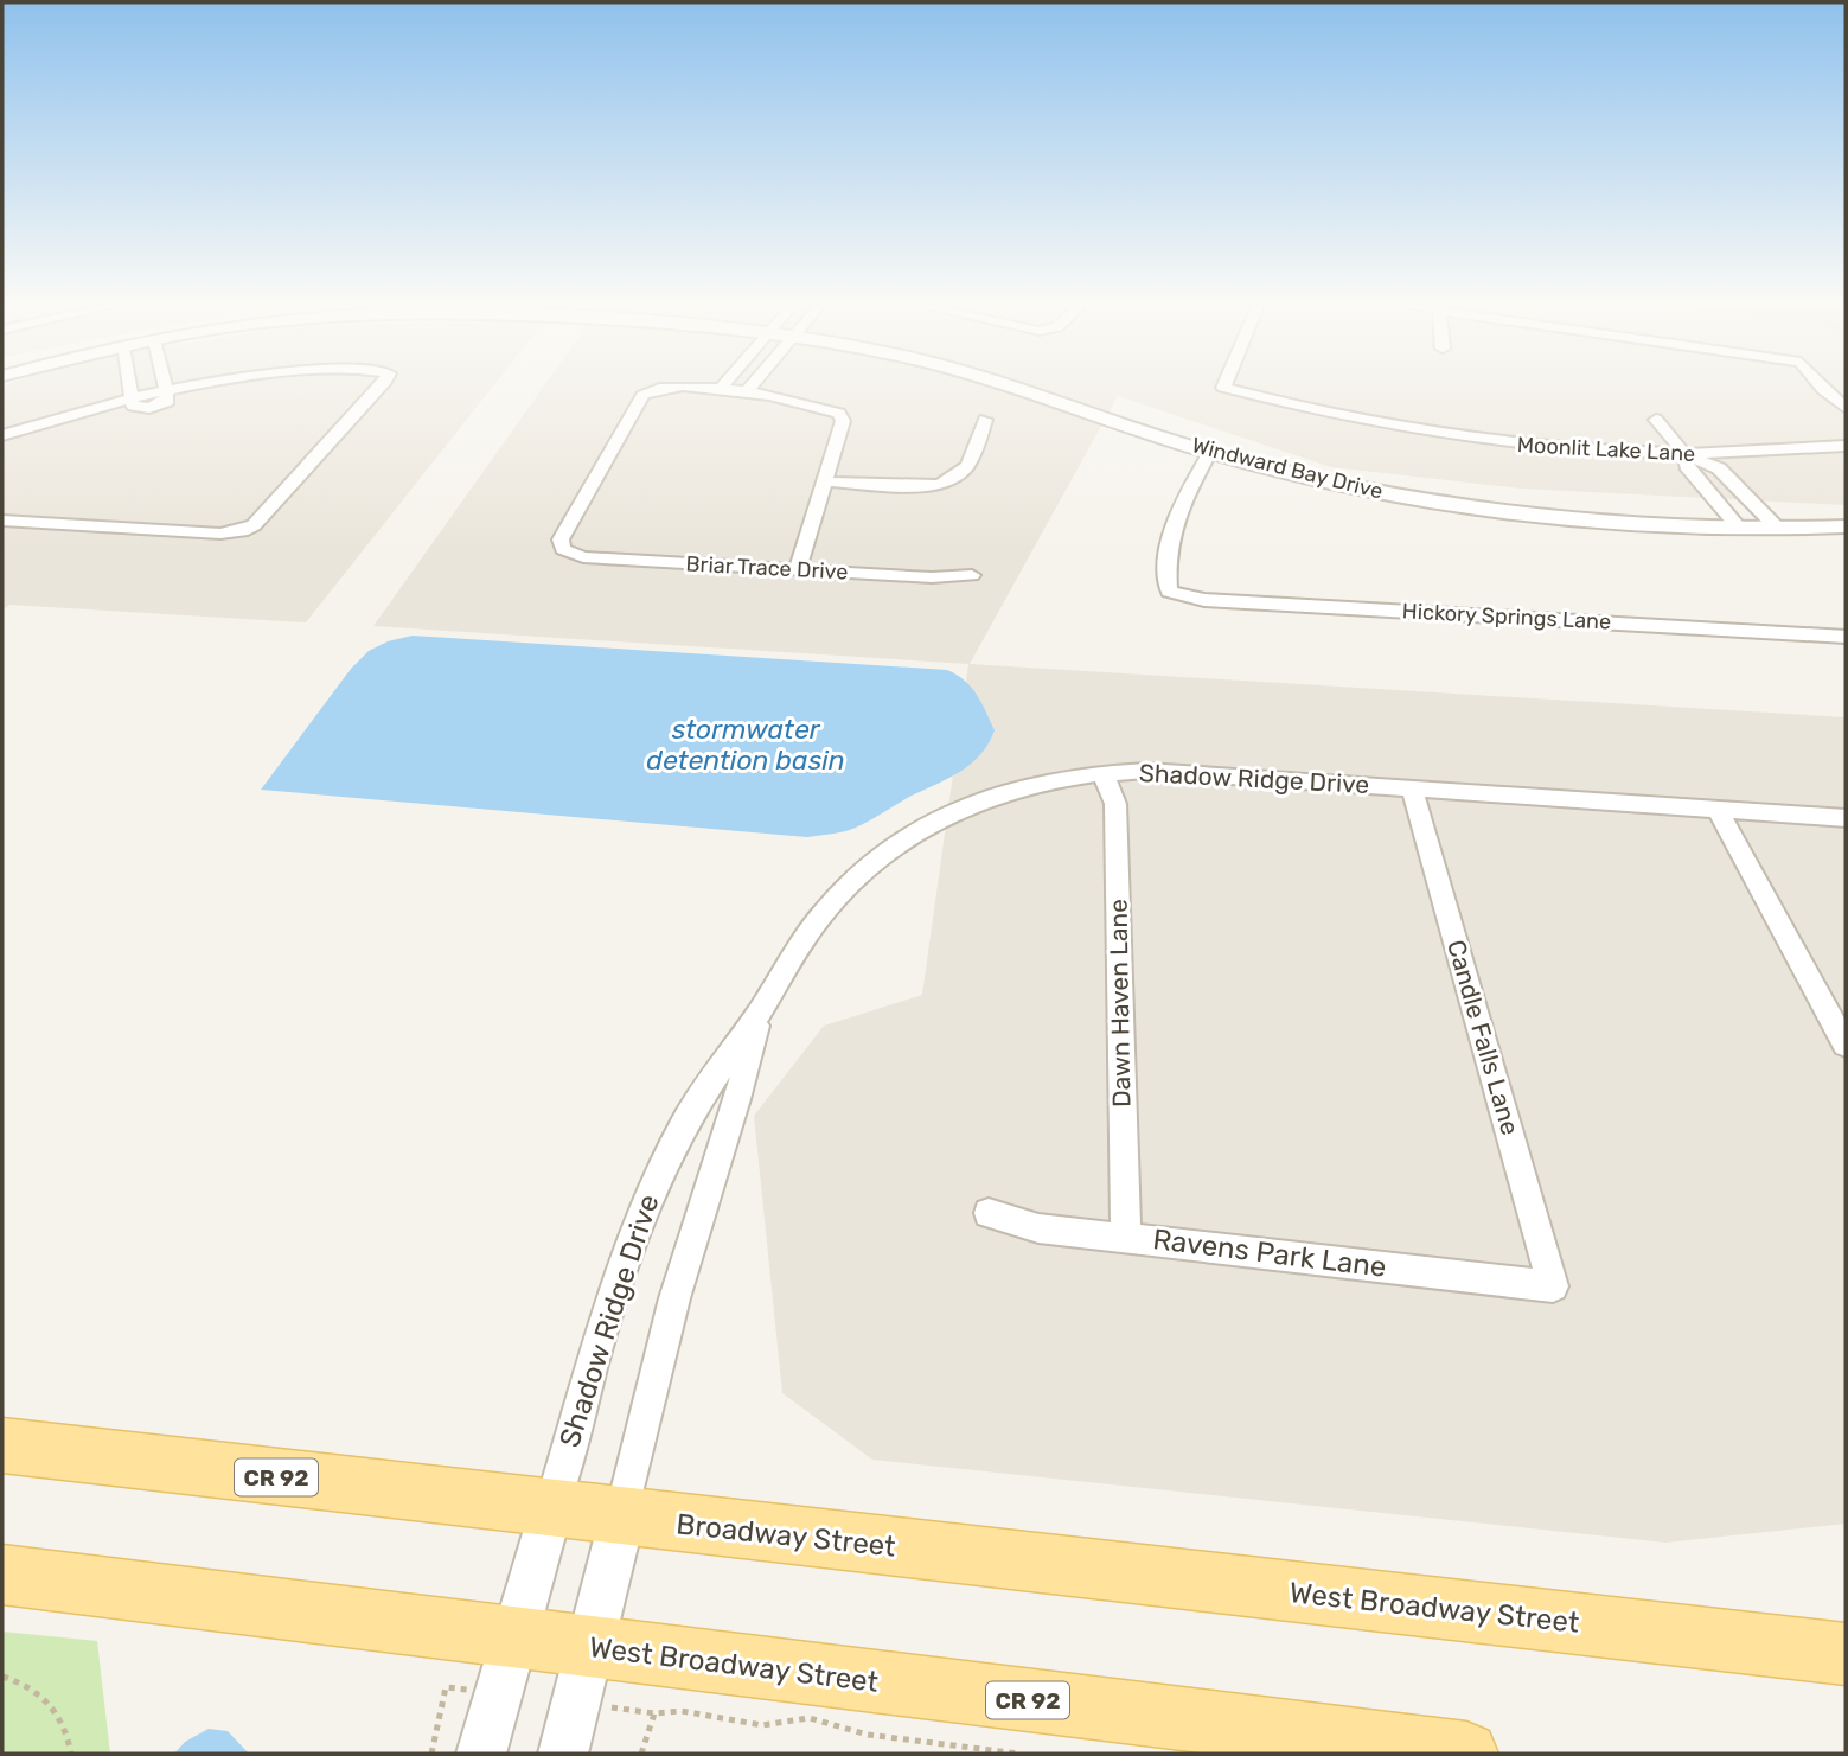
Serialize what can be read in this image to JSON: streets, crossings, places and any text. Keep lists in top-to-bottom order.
{
  "streets": {
    "main road": ["CR 92", "Broadway Street", "West Broadway Street"],
    "street": [
      "Moonlit Lake Lane",
      "Windward Bay Drive",
      "Briar Trace Drive",
      "Hickory Springs Lane",
      "Shadow Ridge Drive",
      "Dawn Haven Lane",
      "Candle Falls Lane",
      "Ravens Park Lane"
    ]
  },
  "crossings": [
    ["Windward Bay Drive", "Hickory Springs Lane"],
    ["Shadow Ridge Drive", "Dawn Haven Lane"],
    ["Shadow Ridge Drive", "Candle Falls Lane"],
    ["Shadow Ridge Drive", "CR 92"],
    ["Shadow Ridge Drive", "Broadway Street"],
    ["Dawn Haven Lane", "Ravens Park Lane"],
    ["Candle Falls Lane", "Ravens Park Lane"],
    ["CR 92", "Broadway Street"],
    ["Broadway Street", "West Broadway Street"]
  ],
  "water": ["stormwater detention basin"]
}
